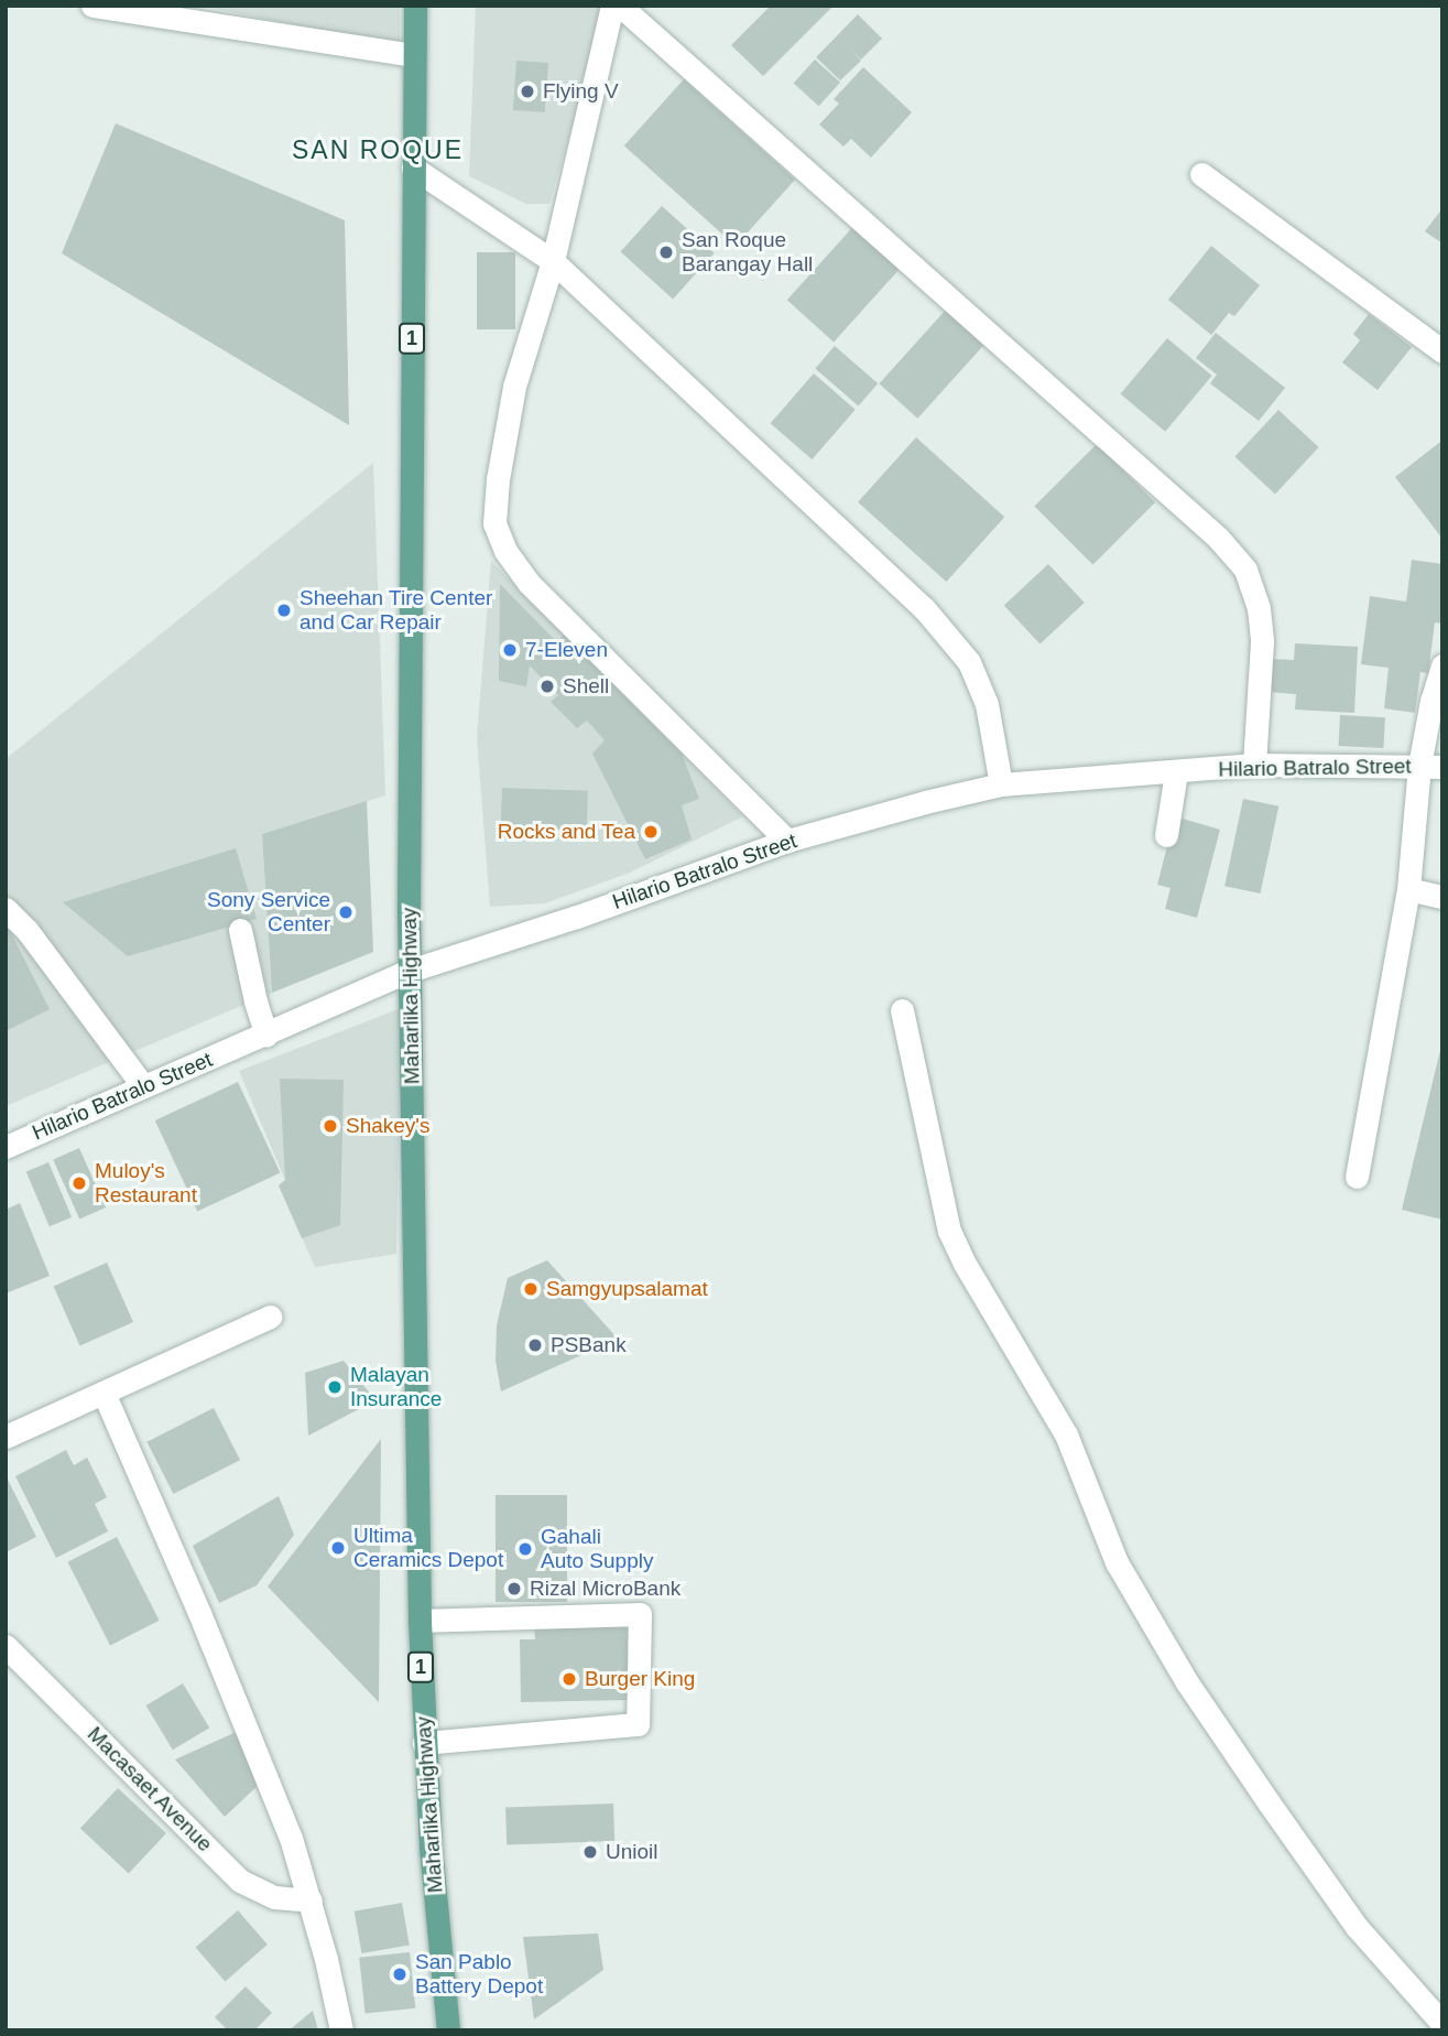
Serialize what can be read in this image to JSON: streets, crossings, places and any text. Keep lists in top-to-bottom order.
{
  "streets": {
    "main road": ["1", "Maharlika Highway"],
    "street": ["Hilario Batralo Street", "Macasaet Avenue"]
  },
  "crossings": [
    ["Hilario Batralo Street", "Maharlika Highway"]
  ],
  "districts": ["SAN ROQUE"],
  "places": [
    "Flying V",
    "San Roque Barangay Hall",
    "Sheehan Tire Center and Car Repair",
    "7-Eleven",
    "Shell",
    "Rocks and Tea",
    "Sony Service Center",
    "Shakey's",
    "Muloy's Restaurant",
    "Samgyupsalamat",
    "PSBank",
    "Malayan Insurance",
    "Ultima Ceramics Depot",
    "Gahali Auto Supply",
    "Rizal MicroBank",
    "Burger King",
    "Unioil",
    "San Pablo Battery Depot"
  ]
}
